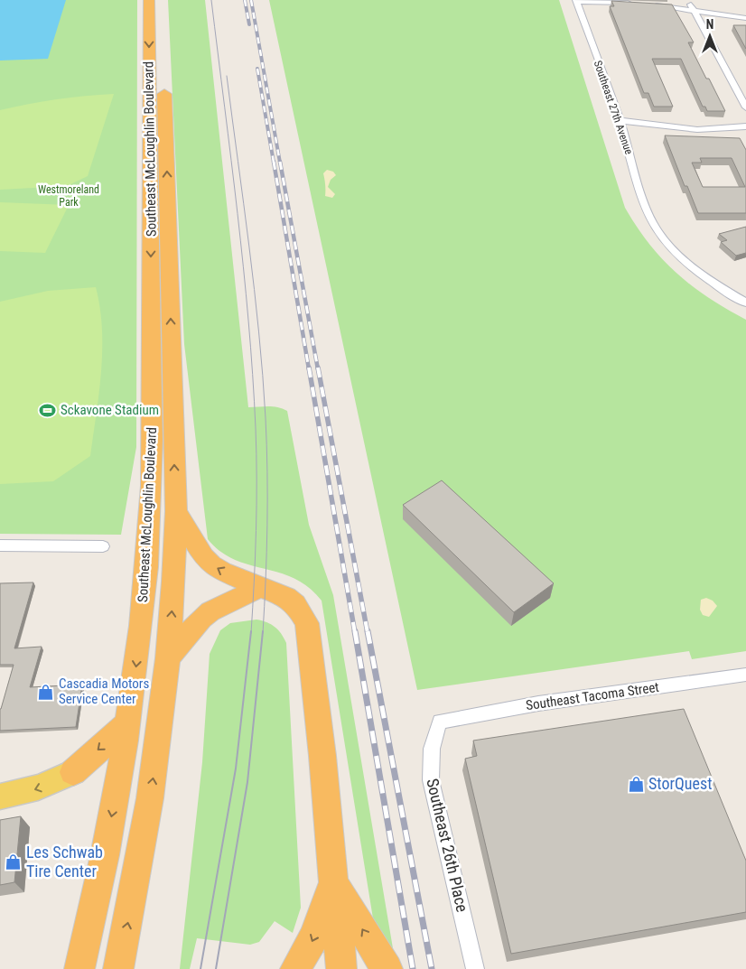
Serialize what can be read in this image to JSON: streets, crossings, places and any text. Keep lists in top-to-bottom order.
{
  "streets": {
    "highway": ["Southeast McLoughlin Boulevard"],
    "street": ["Southeast 27th Avenue", "Southeast Tacoma Street", "Southeast 26th Place"]
  },
  "crossings": [
    ["Southeast Tacoma Street", "Southeast 26th Place"]
  ],
  "parks": ["Westmoreland Park"],
  "places": {
    "sports": ["Sckavone Stadium"],
    "shop": ["Cascadia Motors Service Center", "StorQuest", "Les Schwab Tire Center"]
  },
  "north": "top"
}
